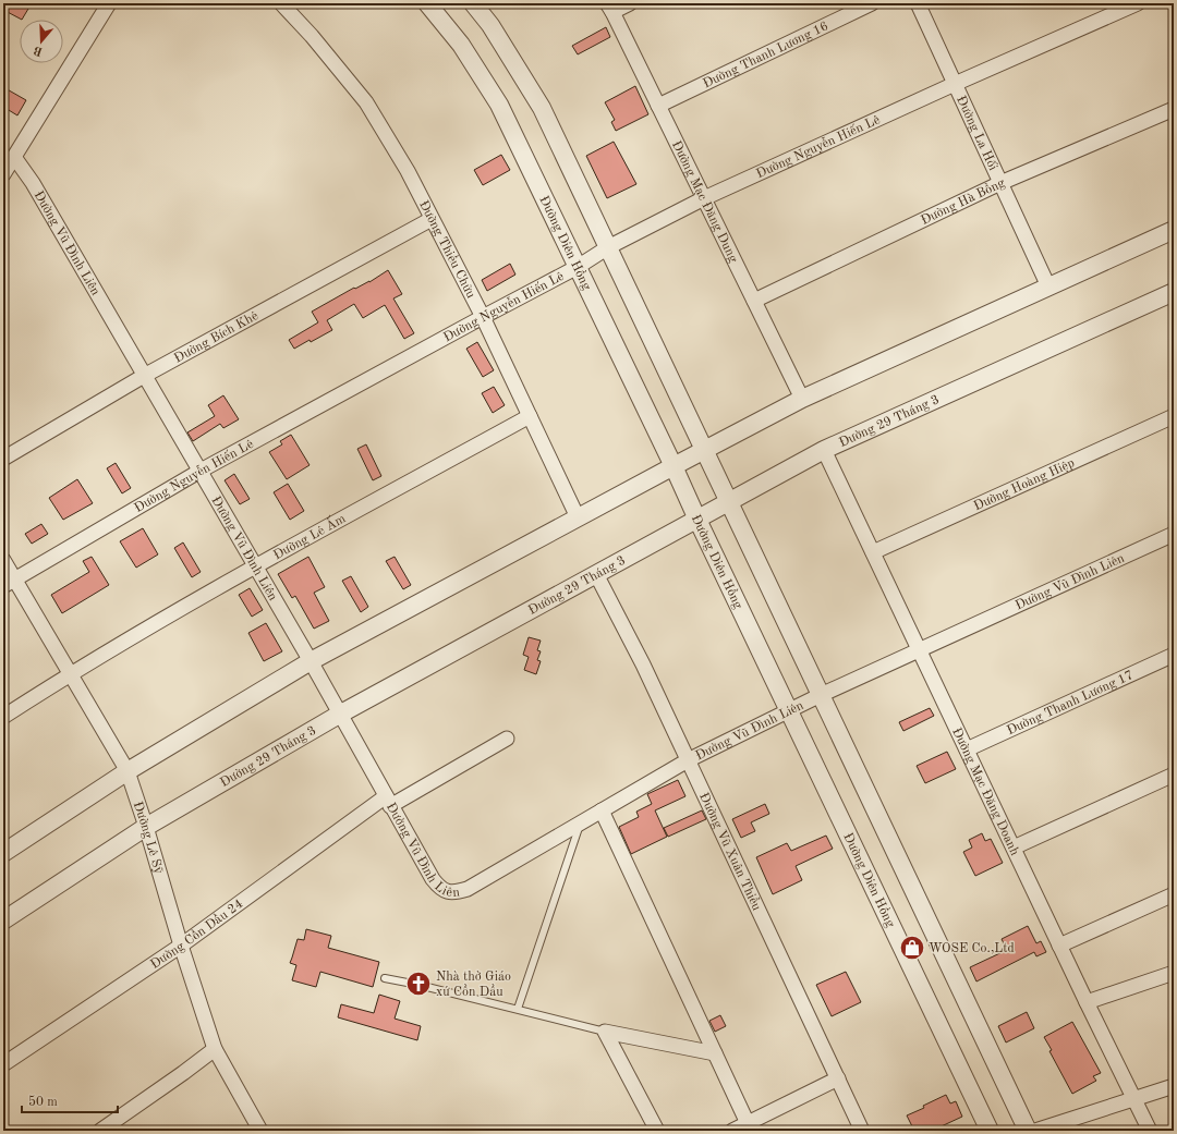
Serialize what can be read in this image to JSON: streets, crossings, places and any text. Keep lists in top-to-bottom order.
{
  "streets": {
    "street": [
      "Đường Thanh Lương 16",
      "Đường La Hối",
      "Đường Nguyễn Hiến Lê",
      "Đường Mạc Đăng Dung",
      "Đường Hà Bồng",
      "Đường Vũ Đình Liên",
      "Đường Diên Hồng",
      "Đường Thiều Chửu",
      "Đường Bích Khê",
      "Đường 29 Tháng 3",
      "Đường Hoàng Hiệp",
      "Đường Lê Ấm",
      "Đường Thanh Lương 17",
      "Đường Mạc Đăng Doanh",
      "Đường Lê Sỹ",
      "Đường Vũ Xuân Thiều",
      "Đường Cồn Dầu 24"
    ]
  },
  "crossings": [
    ["Đường Thanh Lương 16", "Đường Mạc Đăng Dung"],
    ["Đường La Hối", "Đường Nguyễn Hiến Lê"],
    ["Đường La Hối", "Đường Hà Bồng"],
    ["Đường Nguyễn Hiến Lê", "Đường Mạc Đăng Dung"],
    ["Đường Nguyễn Hiến Lê", "Đường Vũ Đình Liên"],
    ["Đường Nguyễn Hiến Lê", "Đường Diên Hồng"],
    ["Đường Nguyễn Hiến Lê", "Đường Thiều Chửu"],
    ["Đường Nguyễn Hiến Lê", "Đường Lê Sỹ"],
    ["Đường Mạc Đăng Dung", "Đường Hà Bồng"],
    ["Đường Vũ Đình Liên", "Đường Diên Hồng"],
    ["Đường Vũ Đình Liên", "Đường Bích Khê"],
    ["Đường Vũ Đình Liên", "Đường 29 Tháng 3"],
    ["Đường Vũ Đình Liên", "Đường Lê Ấm"],
    ["Đường Vũ Đình Liên", "Đường Mạc Đăng Doanh"],
    ["Đường Vũ Đình Liên", "Đường Vũ Xuân Thiều"],
    ["Đường Vũ Đình Liên", "Đường Cồn Dầu 24"],
    ["Đường Diên Hồng", "Đường 29 Tháng 3"],
    ["Đường Thiều Chửu", "Đường Bích Khê"],
    ["Đường Thiều Chửu", "Đường Lê Ấm"],
    ["Đường 29 Tháng 3", "Đường Mạc Đăng Doanh"],
    ["Đường 29 Tháng 3", "Đường Lê Sỹ"],
    ["Đường 29 Tháng 3", "Đường Vũ Xuân Thiều"],
    ["Đường Hoàng Hiệp", "Đường Mạc Đăng Doanh"],
    ["Đường Lê Ấm", "Đường Lê Sỹ"],
    ["Đường Thanh Lương 17", "Đường Mạc Đăng Doanh"],
    ["Đường Lê Sỹ", "Đường Cồn Dầu 24"]
  ],
  "places": {
    "shop": ["WOSE Co.,Ltd"],
    "church": ["Nhà thờ Giáo xứ Cồn Dầu"]
  },
  "scale_bar": "50 m",
  "north": "bottom"
}
